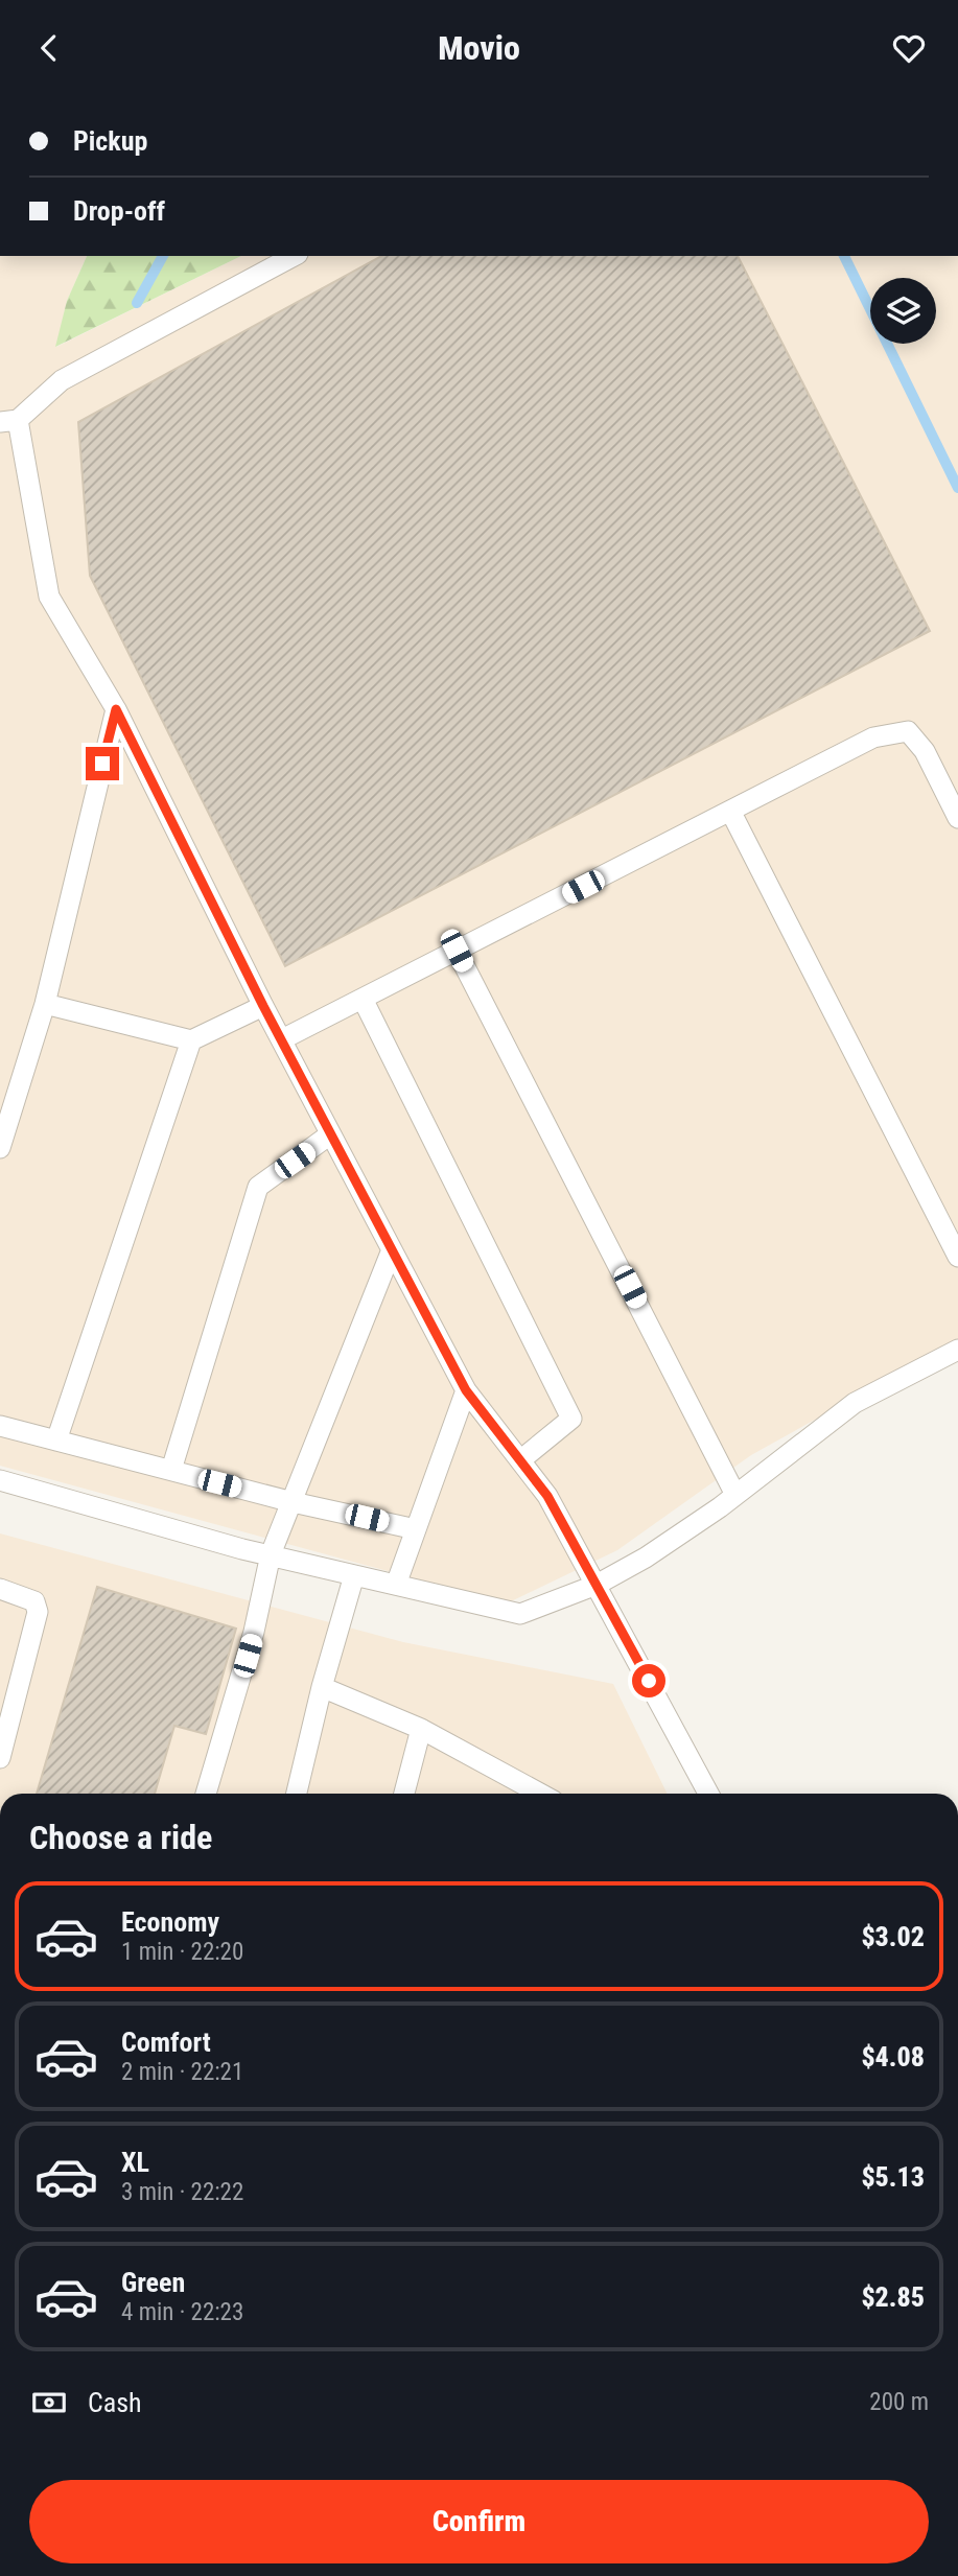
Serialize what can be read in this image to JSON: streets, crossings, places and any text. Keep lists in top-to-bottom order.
{
  "page": {
    "header": "Movio",
    "banner": ["Pickup", "Drop-off"],
    "heading": "Choose a ride",
    "list": [
      {
        "name": "Economy",
        "note": "1 min · 22:20",
        "value": "$3.02"
      },
      {
        "name": "Comfort",
        "note": "2 min · 22:21",
        "value": "$4.08"
      },
      {
        "name": "XL",
        "note": "3 min · 22:22",
        "value": "$5.13"
      },
      {
        "name": "Green",
        "note": "4 min · 22:23",
        "value": "$2.85"
      }
    ],
    "pay": ["Cash", "200 m"],
    "buttons": "Confirm"
  }
}
